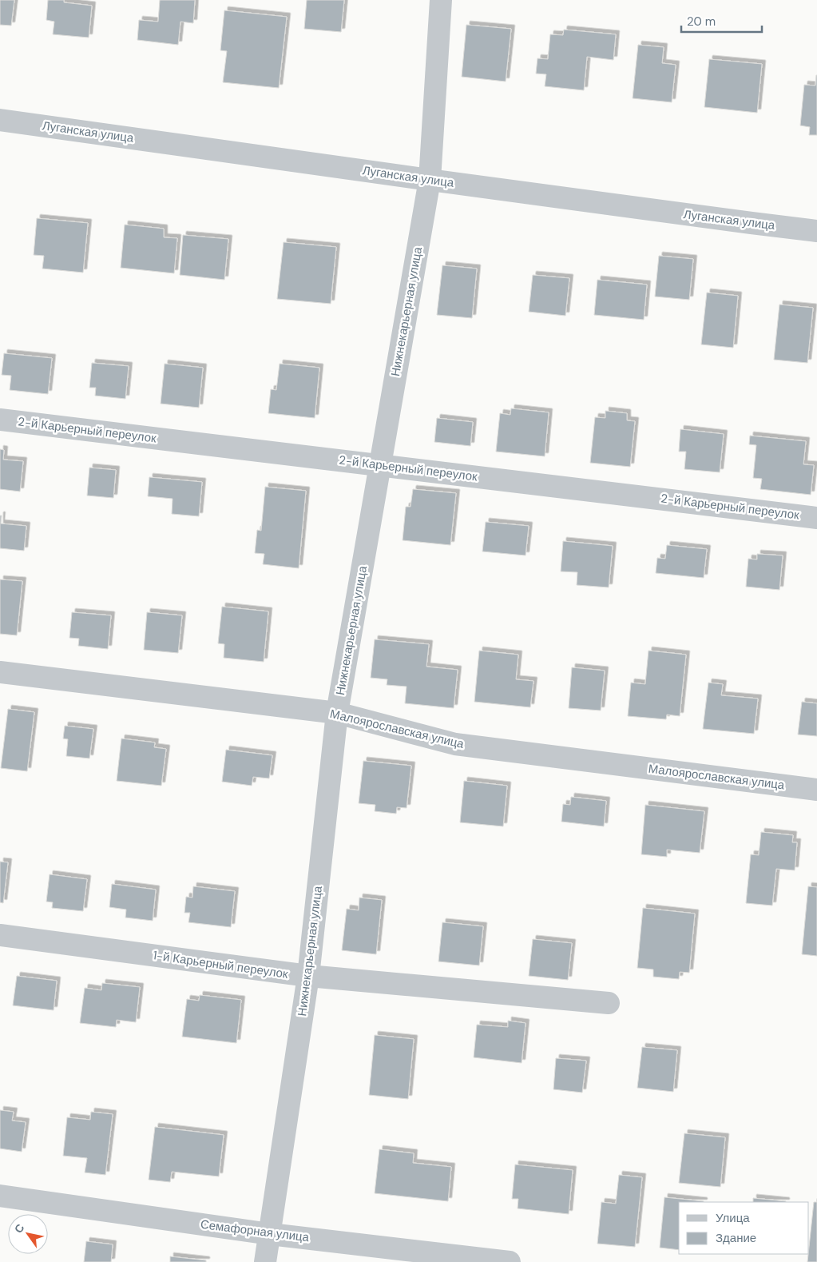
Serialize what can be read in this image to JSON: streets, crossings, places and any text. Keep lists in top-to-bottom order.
{
  "streets": {
    "street": [
      "Луганская улица",
      "Нижнекарьерная улица",
      "2-й Карьерный переулок",
      "Малоярославская улица",
      "1-й Карьерный переулок",
      "Семафорная улица"
    ]
  },
  "crossings": [
    ["Луганская улица", "Нижнекарьерная улица"],
    ["Нижнекарьерная улица", "2-й Карьерный переулок"],
    ["Нижнекарьерная улица", "Малоярославская улица"],
    ["Нижнекарьерная улица", "1-й Карьерный переулок"],
    ["Нижнекарьерная улица", "Семафорная улица"]
  ],
  "legend": ["Улица", "Здание"],
  "scale_bar": "20 m",
  "north": "top left"
}
